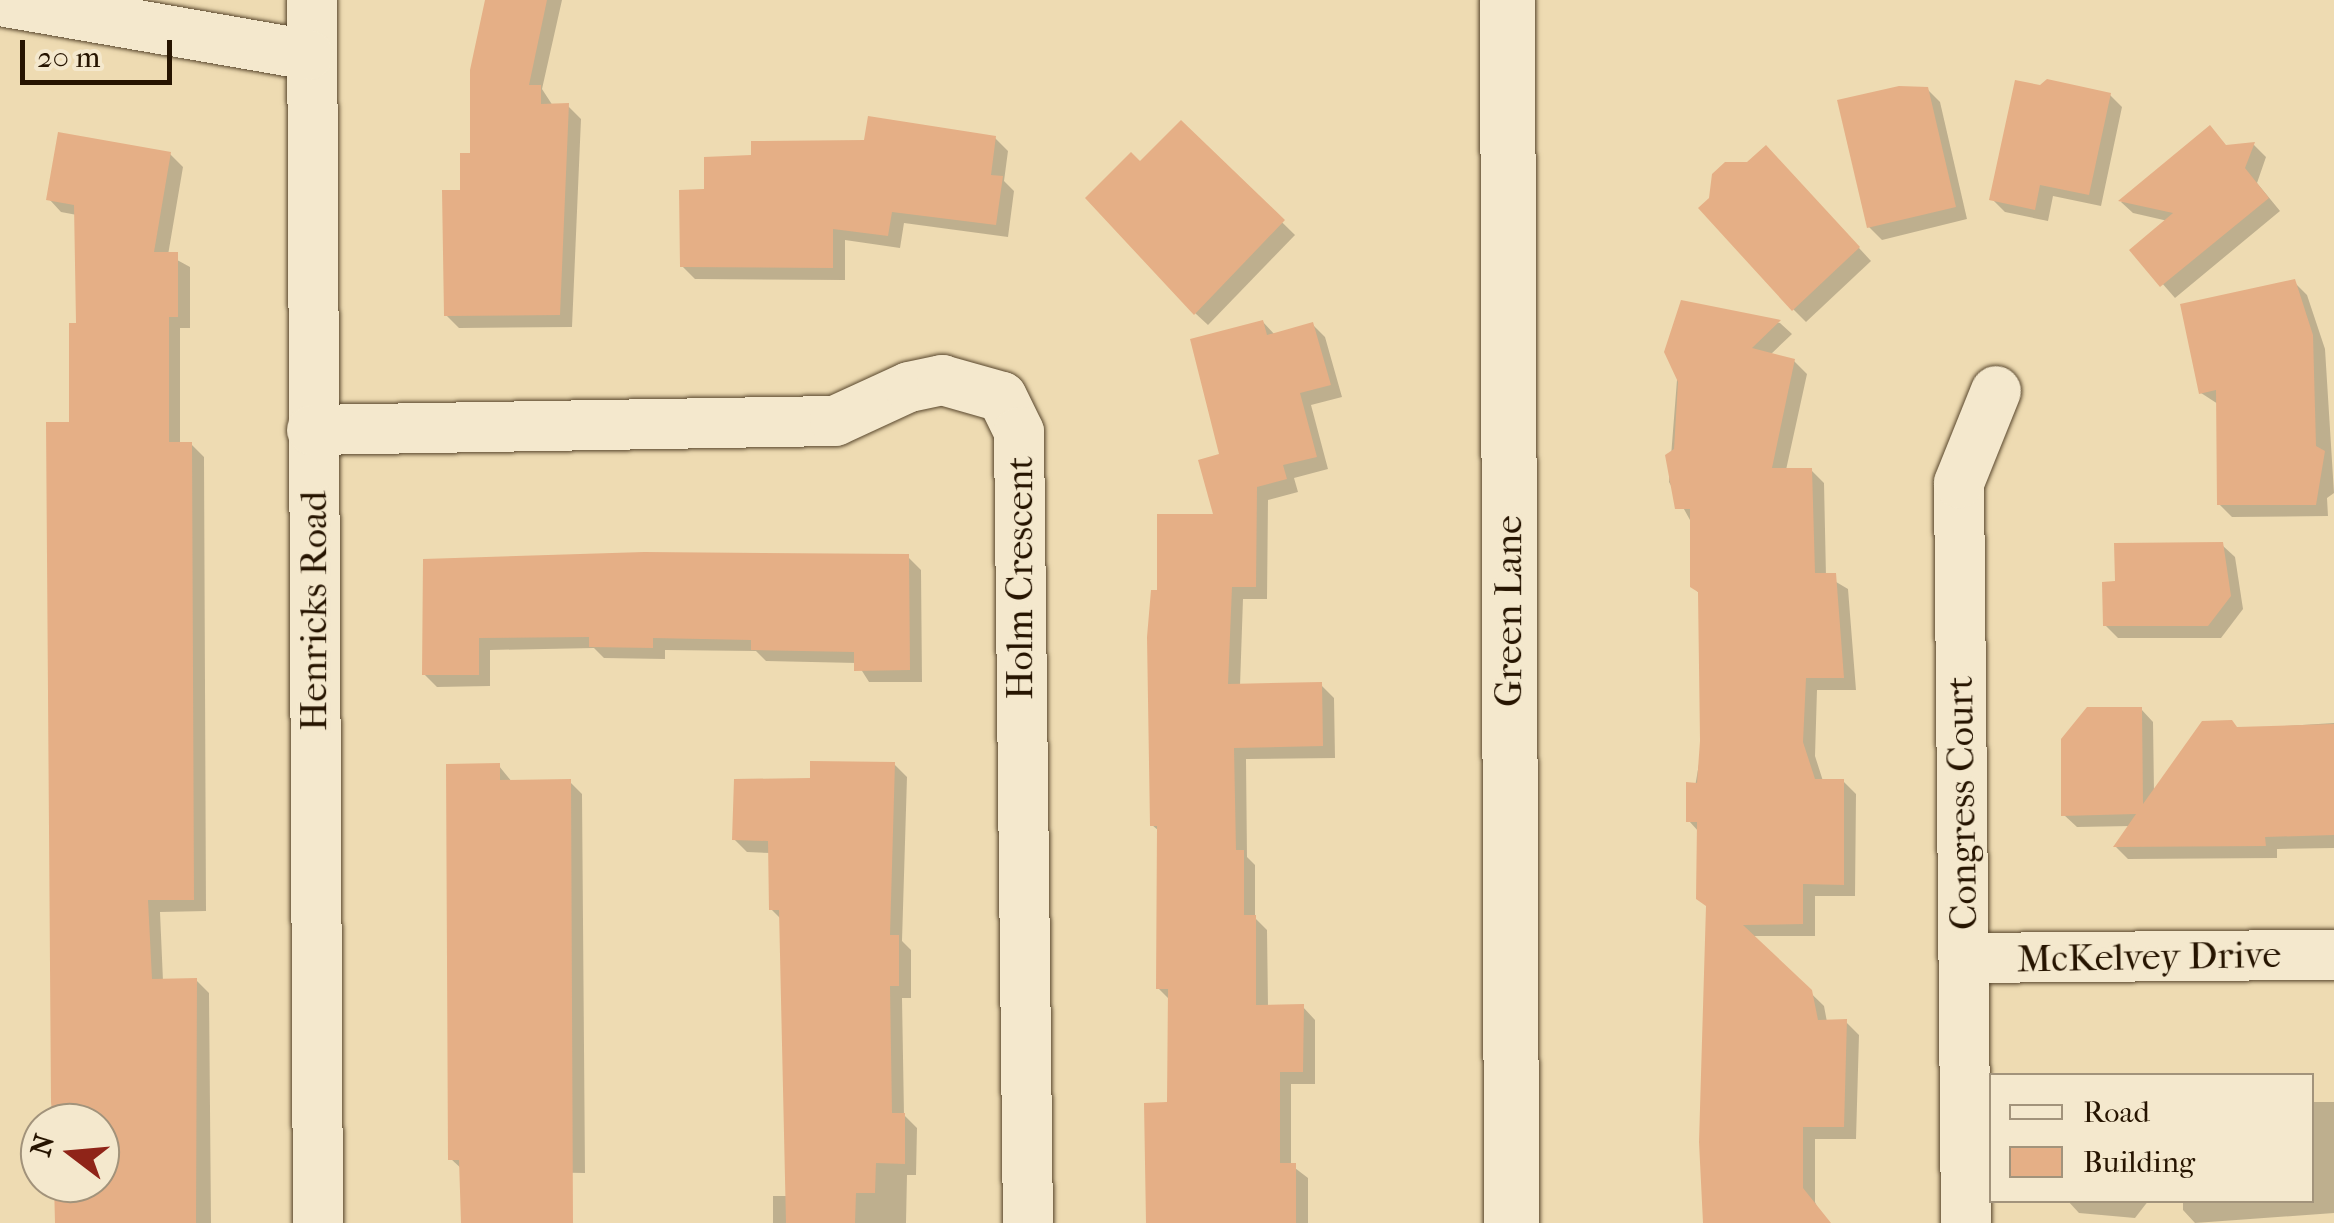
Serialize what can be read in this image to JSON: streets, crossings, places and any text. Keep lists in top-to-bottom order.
{
  "streets": {
    "street": [
      "Holm Crescent",
      "Henricks Road",
      "Green Lane",
      "Congress Court",
      "McKelvey Drive"
    ]
  },
  "crossings": [
    ["Holm Crescent", "Henricks Road"],
    ["Congress Court", "McKelvey Drive"]
  ],
  "legend": ["Road", "Building"],
  "scale_bar": "20 m",
  "north": "left"
}
